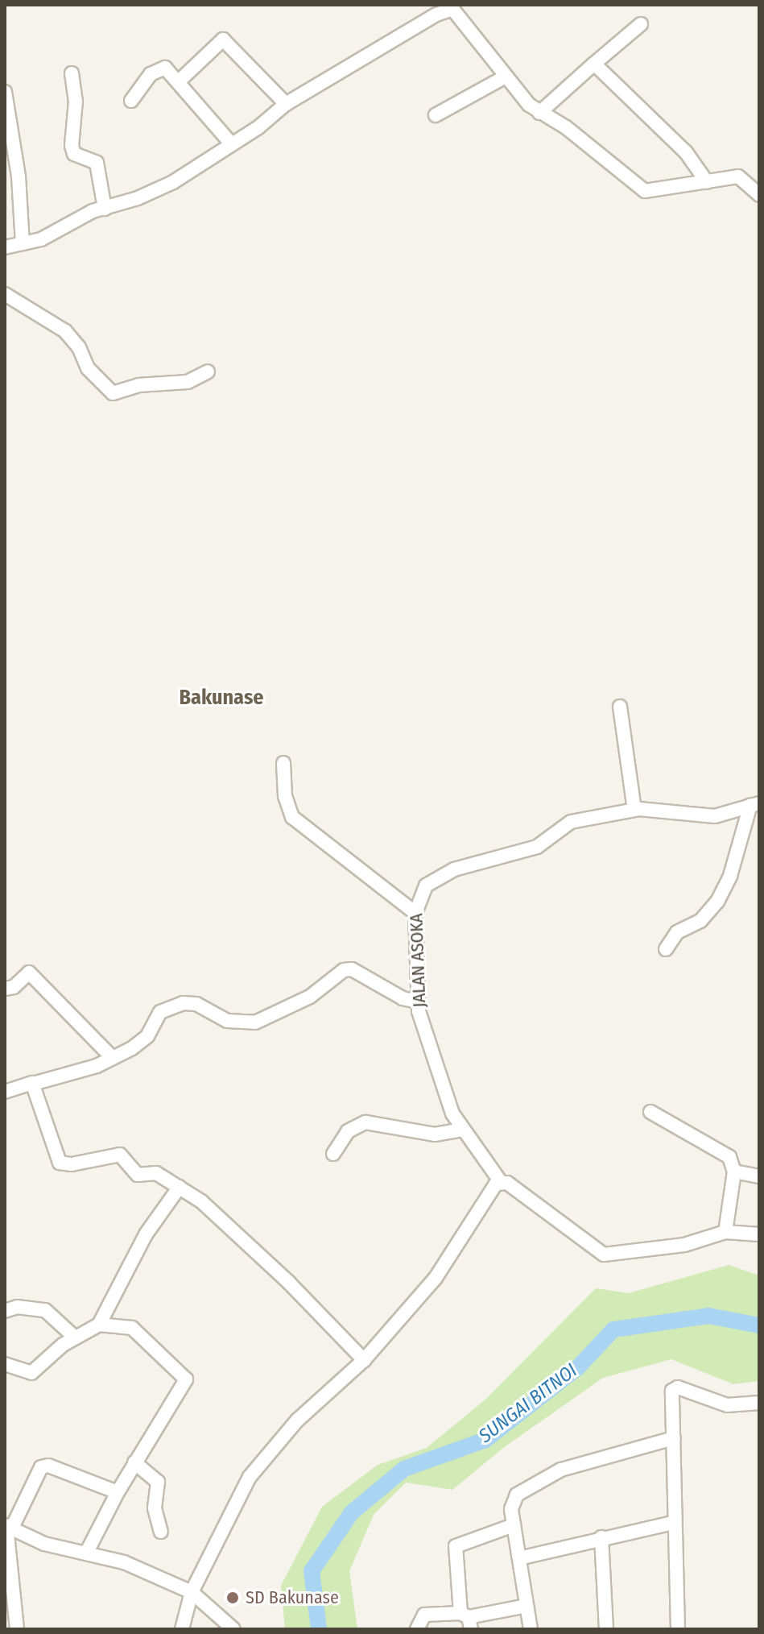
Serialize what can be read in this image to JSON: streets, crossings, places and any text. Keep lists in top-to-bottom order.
{
  "streets": {
    "street": ["JALAN ASOKA"]
  },
  "districts": ["Bakunase"],
  "water": ["SUNGAI BITNOI"],
  "places": ["SD Bakunase"]
}
